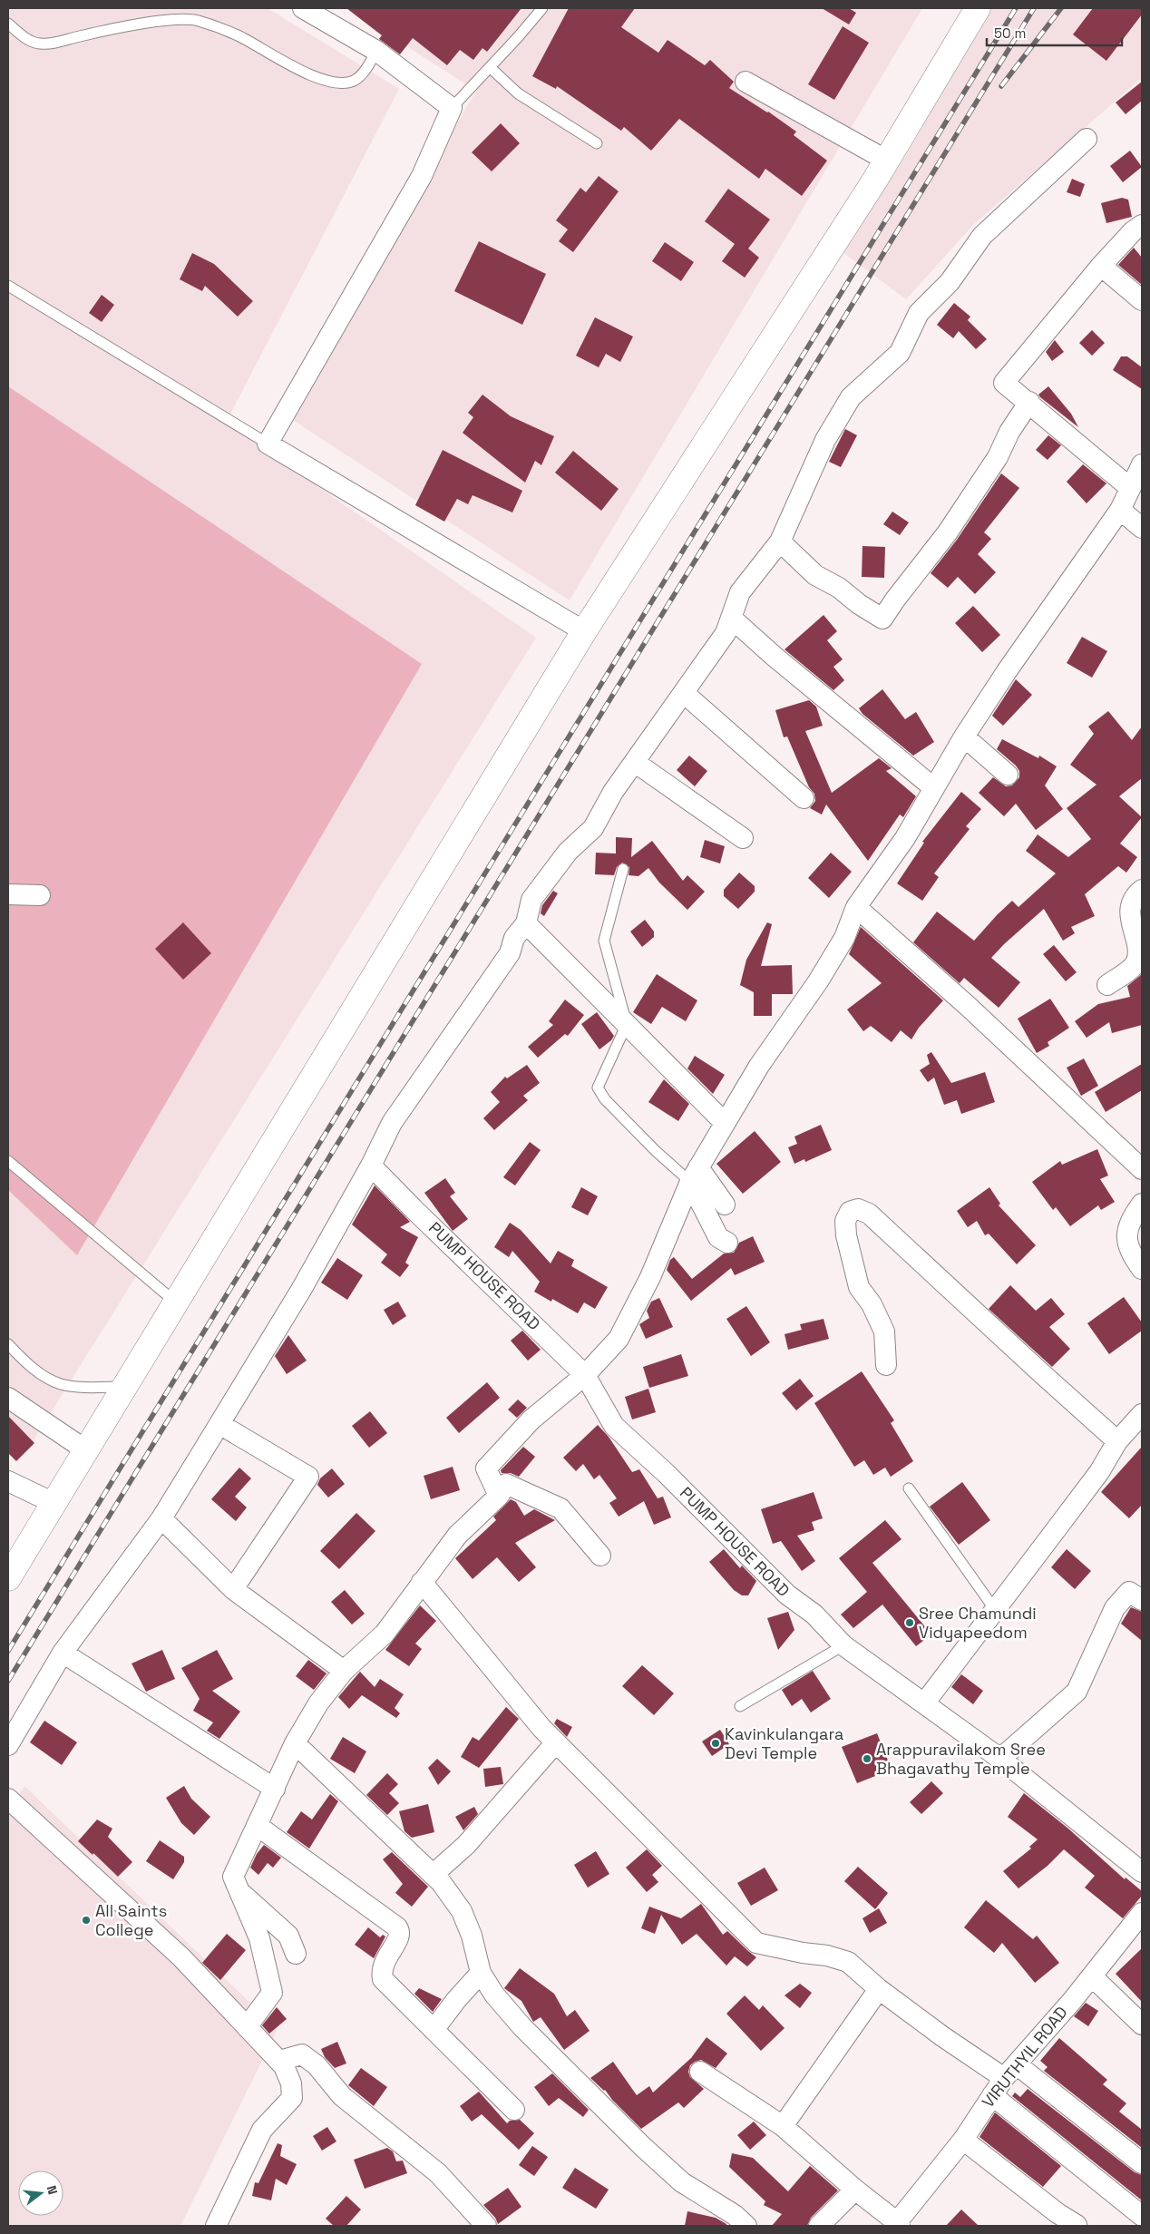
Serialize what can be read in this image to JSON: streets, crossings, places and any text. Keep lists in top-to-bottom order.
{
  "streets": {
    "street": ["PUMP HOUSE ROAD", "VIRUTHYIL ROAD"]
  },
  "places": [
    "Sree Chamundi Vidyapeedom",
    "Kavinkulangara Devi Temple",
    "Arappuravilakom Sree Bhagavathy Temple",
    "All Saints College"
  ],
  "scale_bar": "50 m",
  "north": "right"
}
